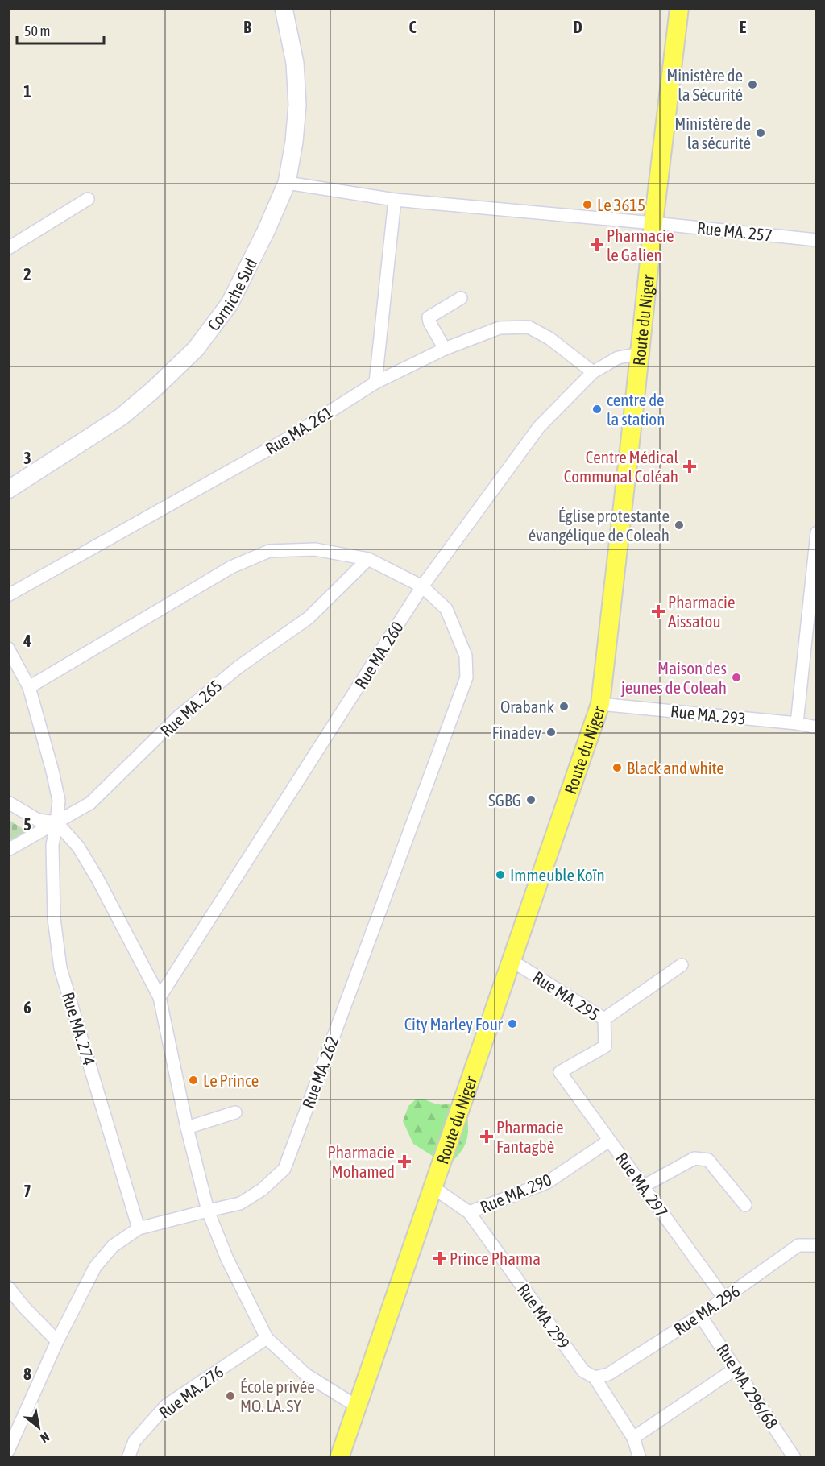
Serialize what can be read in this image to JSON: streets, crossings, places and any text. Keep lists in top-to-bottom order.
{
  "streets": {
    "main road": ["Corniche Sud", "Route du Niger"],
    "street": [
      "Rue MA. 257",
      "Rue MA. 261",
      "Rue MA. 260",
      "Rue MA. 265",
      "Rue MA. 293",
      "Rue MA. 295",
      "Rue MA. 274",
      "Rue MA. 262",
      "Rue MA. 297",
      "Rue MA. 290",
      "Rue MA. 296",
      "Rue MA. 299",
      "Rue MA. 296/68",
      "Rue MA. 276"
    ]
  },
  "crossings": [
    ["Rue MA. 257", "Corniche Sud"],
    ["Rue MA. 257", "Route du Niger"],
    ["Route du Niger", "Rue MA. 260"],
    ["Route du Niger", "Rue MA. 293"],
    ["Route du Niger", "Rue MA. 295"],
    ["Route du Niger", "Rue MA. 299"],
    ["Rue MA. 261", "Rue MA. 260"],
    ["Rue MA. 260", "Rue MA. 262"],
    ["Rue MA. 265", "Rue MA. 274"],
    ["Rue MA. 265", "Rue MA. 262"],
    ["Rue MA. 295", "Rue MA. 297"],
    ["Rue MA. 274", "Rue MA. 262"],
    ["Rue MA. 297", "Rue MA. 290"],
    ["Rue MA. 297", "Rue MA. 296"],
    ["Rue MA. 290", "Rue MA. 299"],
    ["Rue MA. 296", "Rue MA. 299"],
    ["Rue MA. 296", "Rue MA. 296/68"]
  ],
  "places": {
    "other": [
      "Ministère de la Sécurité",
      "Ministère de la sécurité",
      "Le 3615",
      "centre de la station",
      "Église protestante évangélique de Coleah",
      "Maison des jeunes de Coleah",
      "Orabank",
      "Finadev",
      "Black and white",
      "SGBG",
      "Immeuble Koïn",
      "City Marley Four",
      "Le Prince",
      "École privée MO. LA. SY"
    ],
    "health": [
      "Pharmacie le Galien",
      "Centre Médical Communal Coléah",
      "Pharmacie Aissatou",
      "Pharmacie Fantagbè",
      "Pharmacie Mohamed",
      "Prince Pharma"
    ]
  },
  "scale_bar": "50 m",
  "north": "bottom right",
  "grid": {
    "columns": [
      "B",
      "C",
      "D",
      "E"
    ],
    "rows": [
      "1",
      "2",
      "3",
      "4",
      "5",
      "6",
      "7",
      "8"
    ]
  }
}
